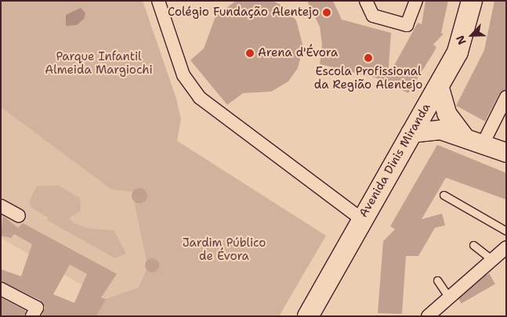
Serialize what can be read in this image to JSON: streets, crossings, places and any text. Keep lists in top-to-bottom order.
{
  "streets": {
    "main road": ["Avenida Dinis Miranda"]
  },
  "parks": ["Parque Infantil Almeida Margiochi", "Jardim Público de Évora"],
  "places": ["Colégio Fundação Alentejo", "Arena d'Évora", "Escola Profissional da Região Alentejo"],
  "north": "bottom left"
}
